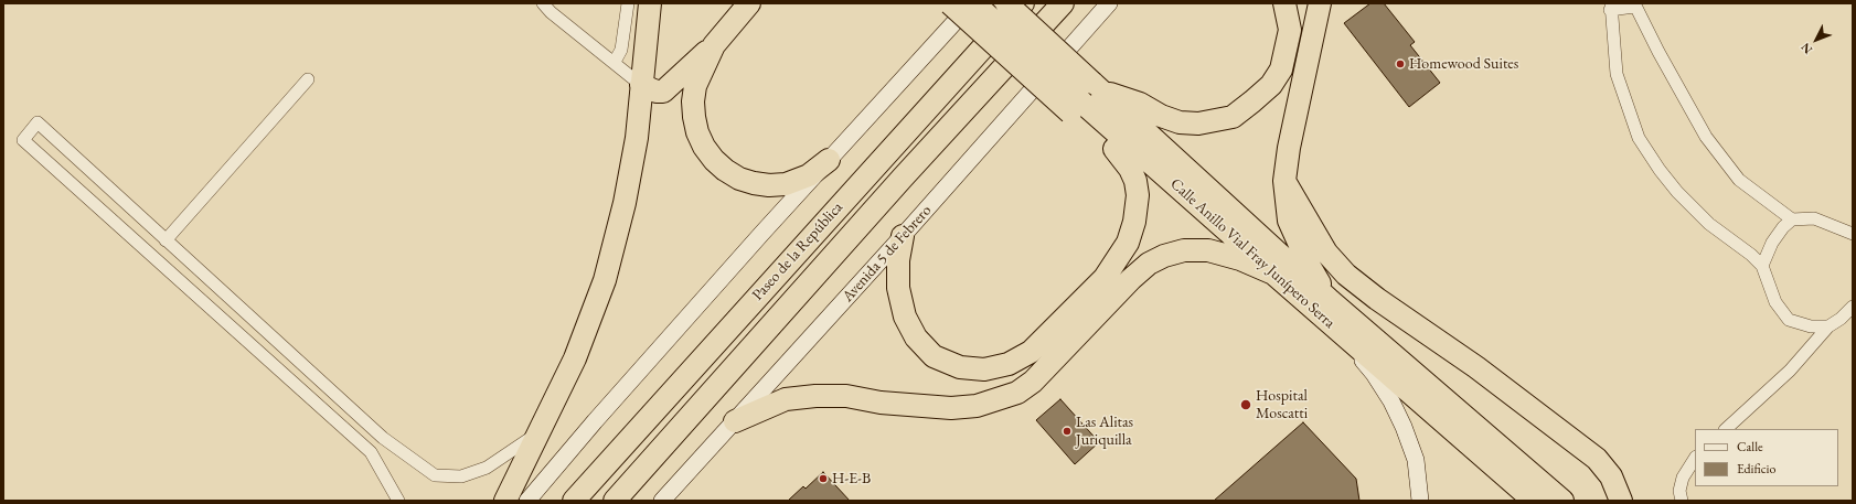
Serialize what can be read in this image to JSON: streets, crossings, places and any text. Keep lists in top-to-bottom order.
{
  "streets": {
    "highway": ["Paseo de la República", "Calle Anillo Vial Fray Junípero Serra"],
    "main road": ["Avenida 5 de Febrero"]
  },
  "places": [
    "Homewood Suites",
    "Hospital Moscatti",
    "Las Alitas Juriquilla",
    "H-E-B"
  ],
  "legend": ["Calle", "Edificio"],
  "north": "bottom left"
}
